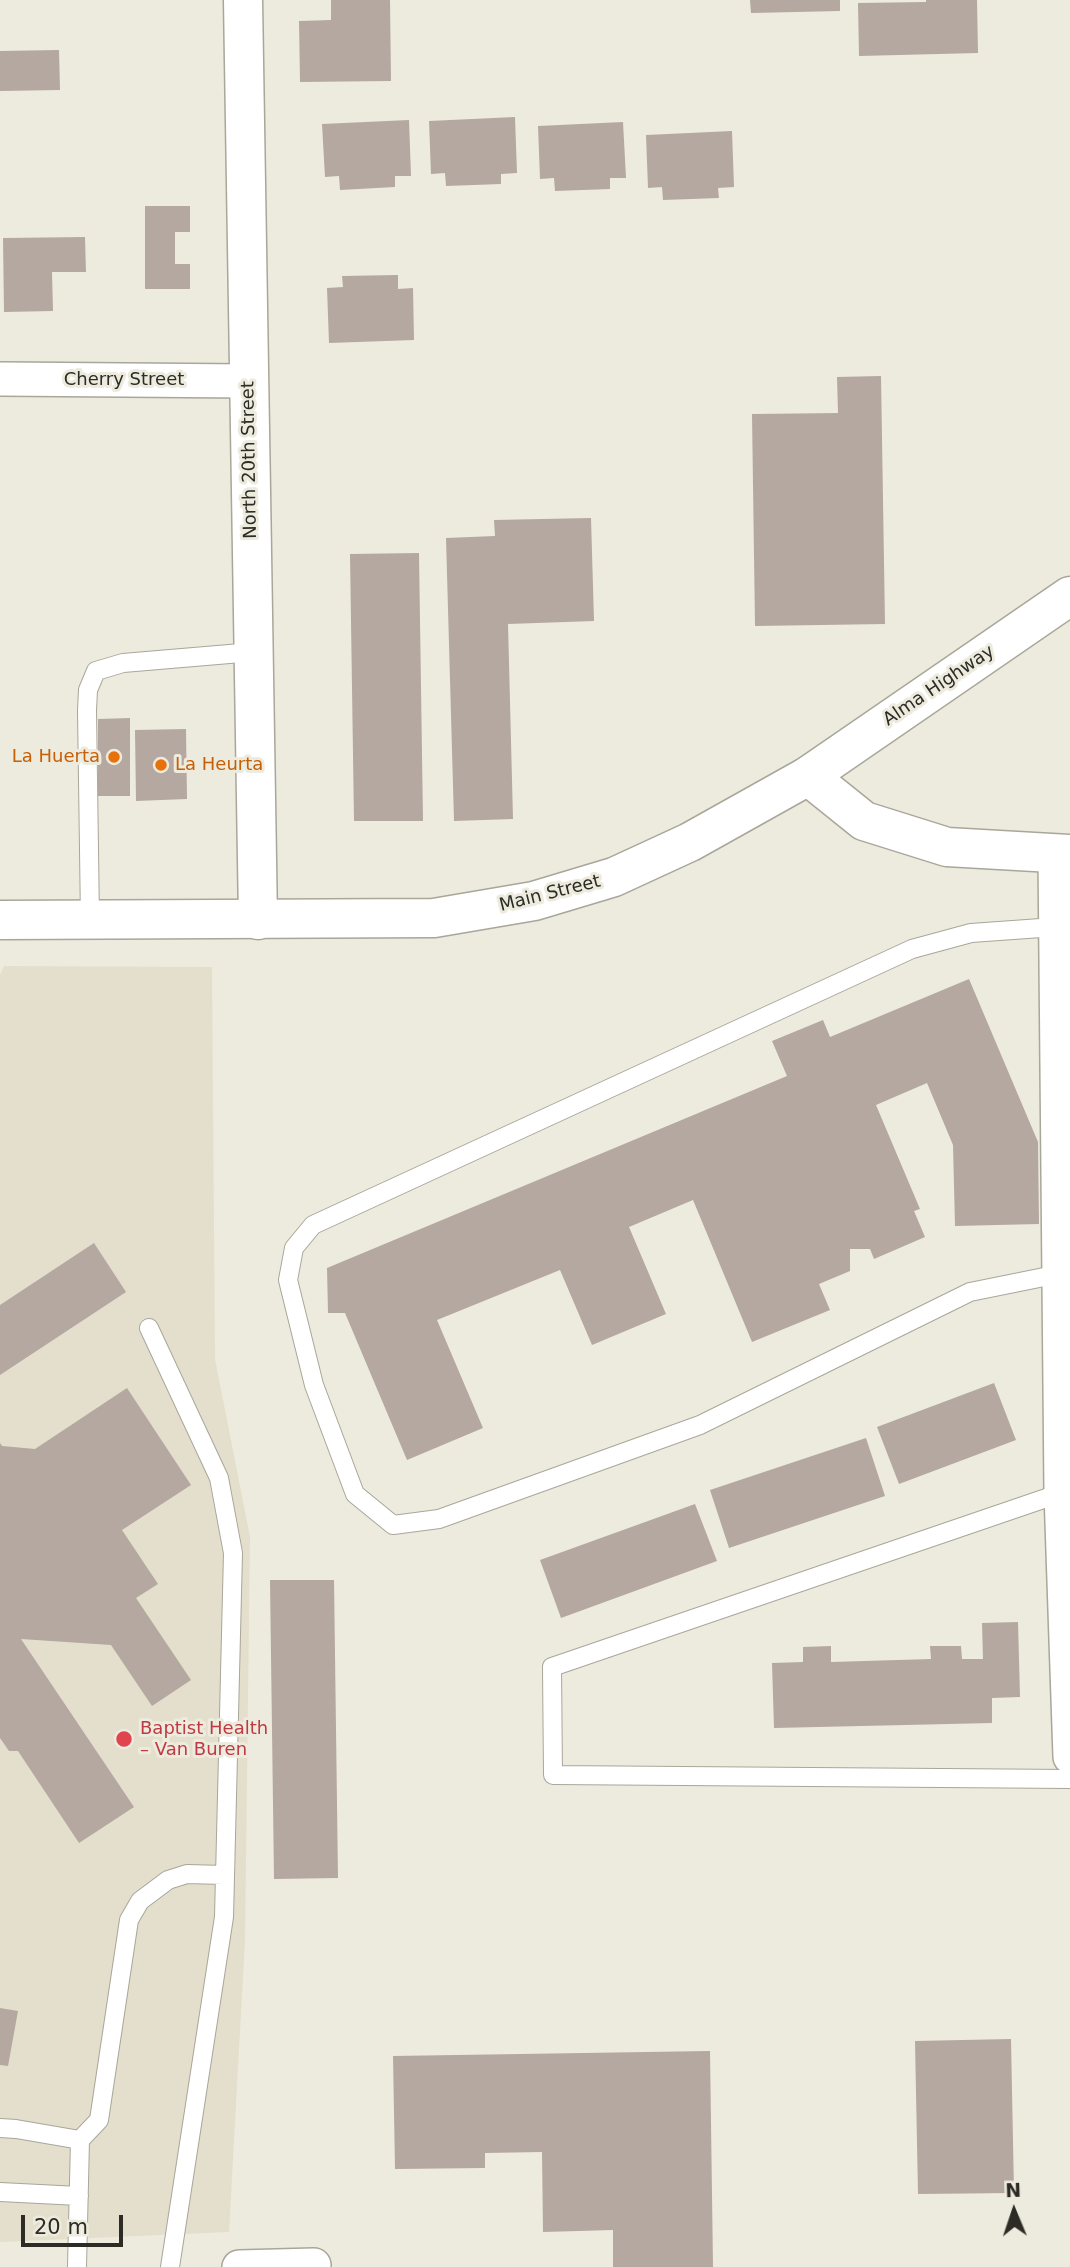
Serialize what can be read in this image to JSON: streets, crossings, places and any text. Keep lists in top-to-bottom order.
{
  "streets": {
    "main road": ["North 20th Street", "Alma Highway", "Main Street"],
    "street": ["Cherry Street"]
  },
  "crossings": [
    ["Cherry Street", "North 20th Street"],
    ["North 20th Street", "Main Street"],
    ["Alma Highway", "Main Street"]
  ],
  "places": ["La Huerta", "La Heurta", "Baptist Health – Van Buren"],
  "scale_bar": "20 m",
  "north": "top"
}
